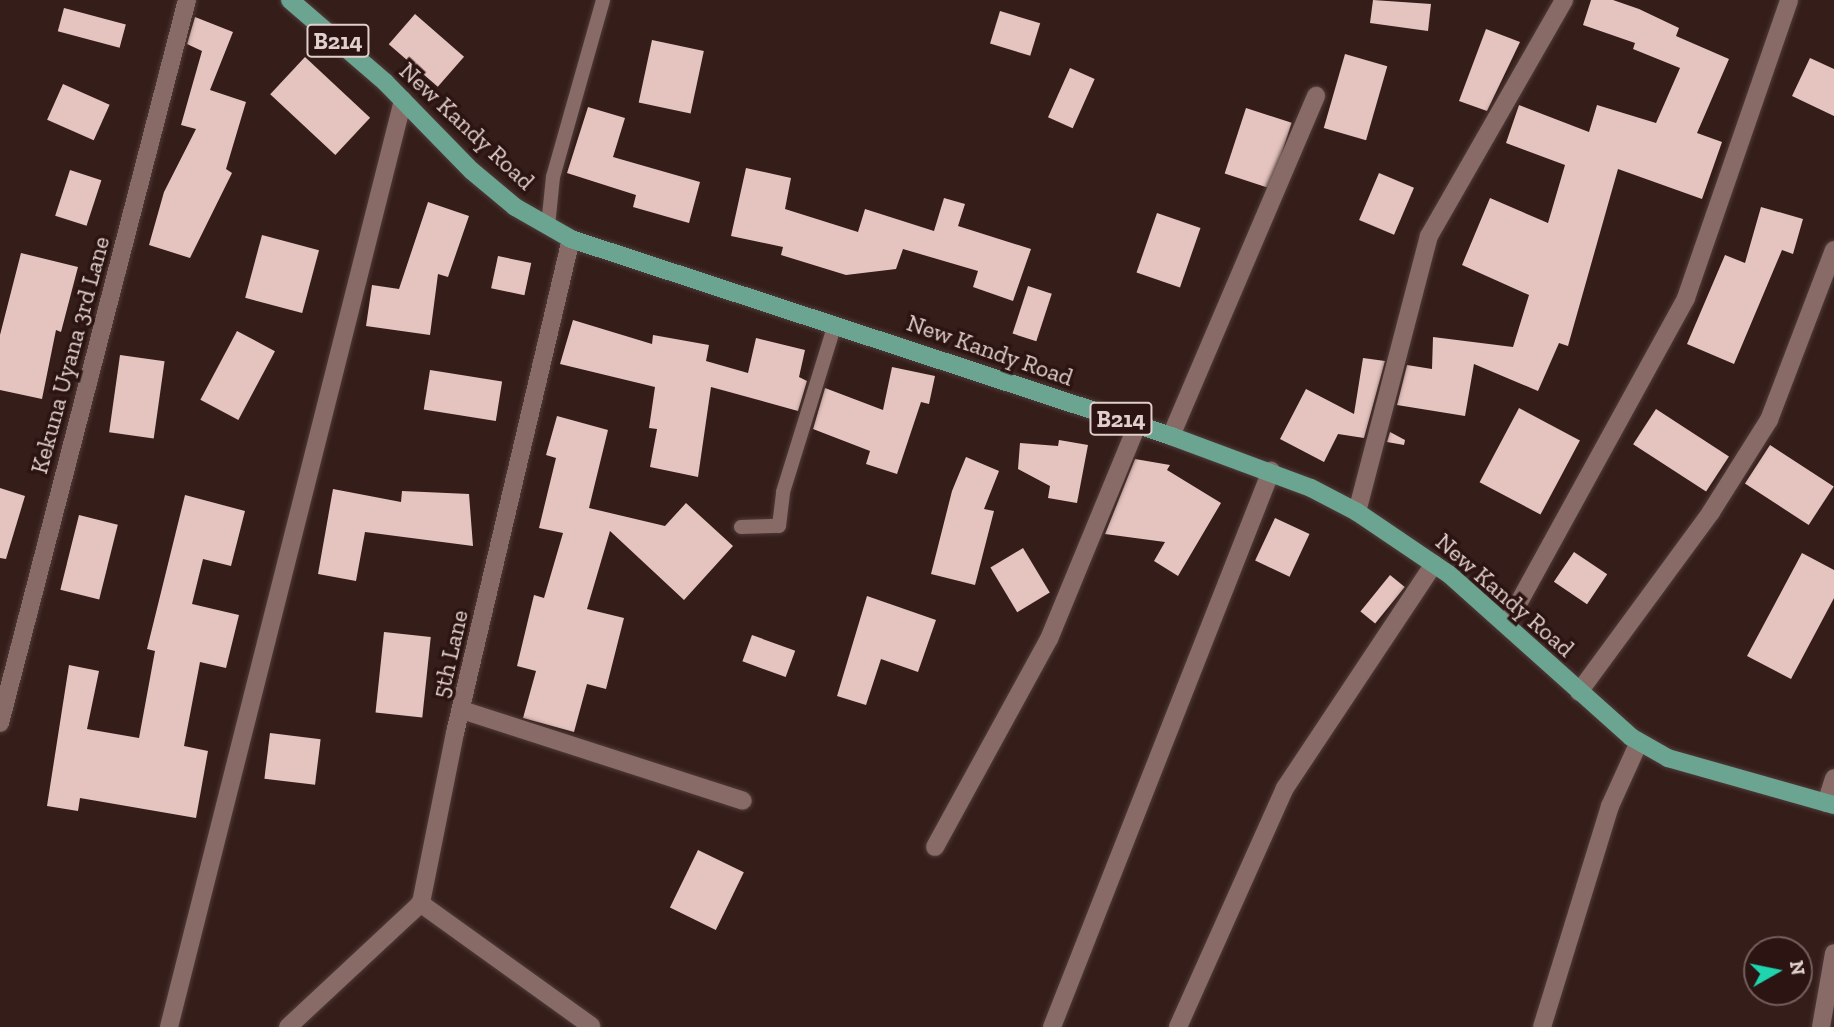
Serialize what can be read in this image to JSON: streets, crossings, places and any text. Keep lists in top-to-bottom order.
{
  "streets": {
    "main road": ["B214", "New Kandy Road"],
    "street": ["Kekuna Uyana 3rd Lane", "5th Lane"]
  },
  "crossings": [
    ["New Kandy Road", "5th Lane"]
  ],
  "north": "right"
}
